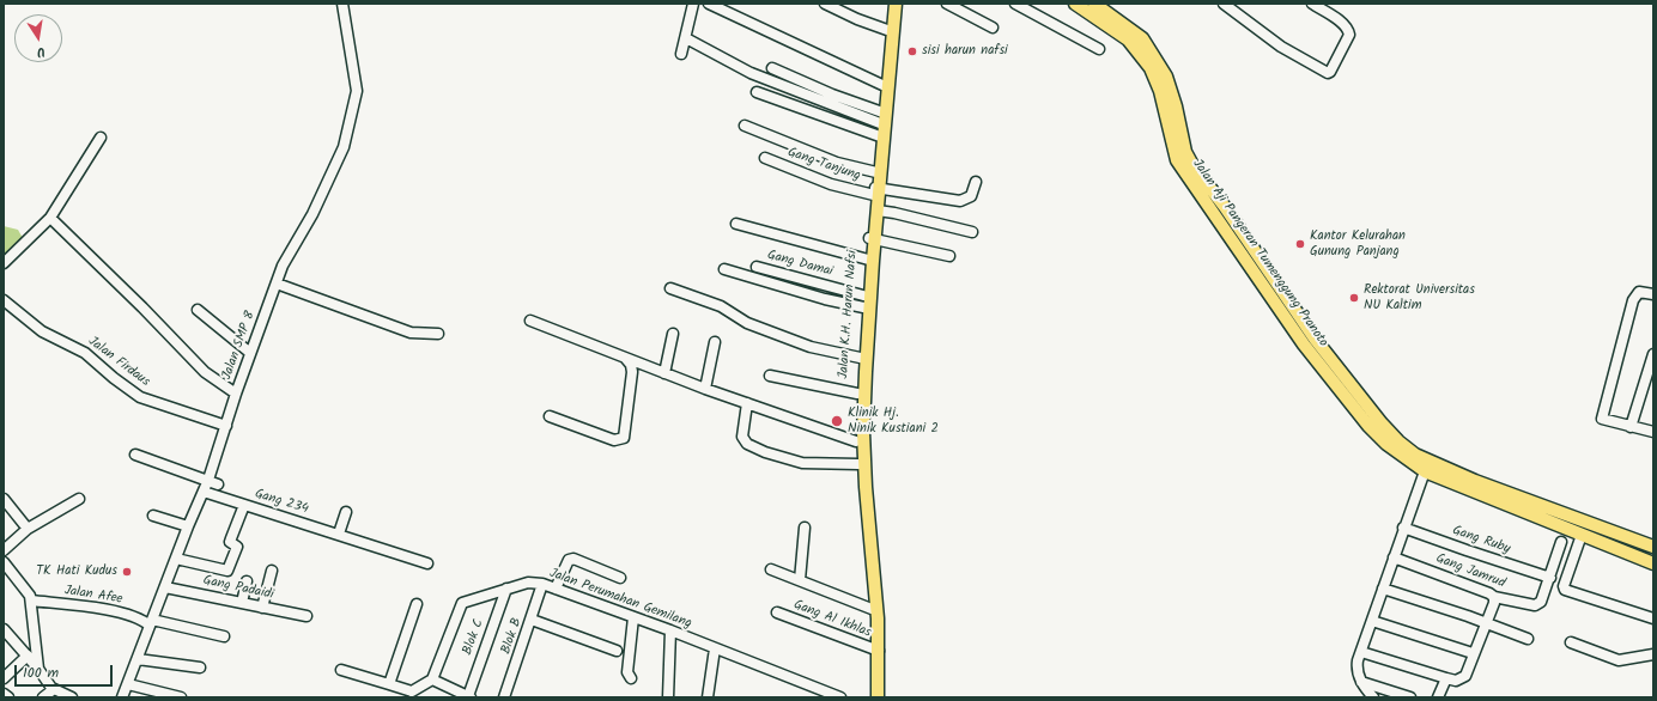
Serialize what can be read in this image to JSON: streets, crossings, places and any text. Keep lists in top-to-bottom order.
{
  "streets": {
    "main road": ["Jalan Aji Pangeran Tumenggung Pranoto", "Jalan K.H. Harun Nafsi"],
    "street": [
      "Gang Tanjung",
      "Gang Damai",
      "Jalan SMP 8",
      "Jalan Firdaus",
      "Gang 234",
      "Gang Ruby",
      "Gang Jamrud",
      "Gang Padaidi",
      "Jalan Afee",
      "Jalan Perumahan Gemilang",
      "Gang Al Ikhlas",
      "Blok B",
      "Blok C"
    ]
  },
  "crossings": [
    ["Gang Tanjung", "Jalan K.H. Harun Nafsi"],
    ["Gang Damai", "Jalan K.H. Harun Nafsi"],
    ["Jalan K.H. Harun Nafsi", "Gang Al Ikhlas"],
    ["Jalan SMP 8", "Jalan Firdaus"],
    ["Jalan SMP 8", "Gang 234"],
    ["Jalan SMP 8", "Gang Padaidi"],
    ["Jalan SMP 8", "Jalan Afee"],
    ["Gang Ruby", "Gang Jamrud"],
    ["Jalan Perumahan Gemilang", "Blok B"],
    ["Jalan Perumahan Gemilang", "Blok C"]
  ],
  "places": [
    "sisi harun nafsi",
    "Kantor Kelurahan Gunung Panjang",
    "Rektorat Universitas NU Kaltim",
    "Klinik Hj. Ninik Kustiani 2",
    "TK Hati Kudus"
  ],
  "scale_bar": "100 m",
  "north": "bottom"
}
